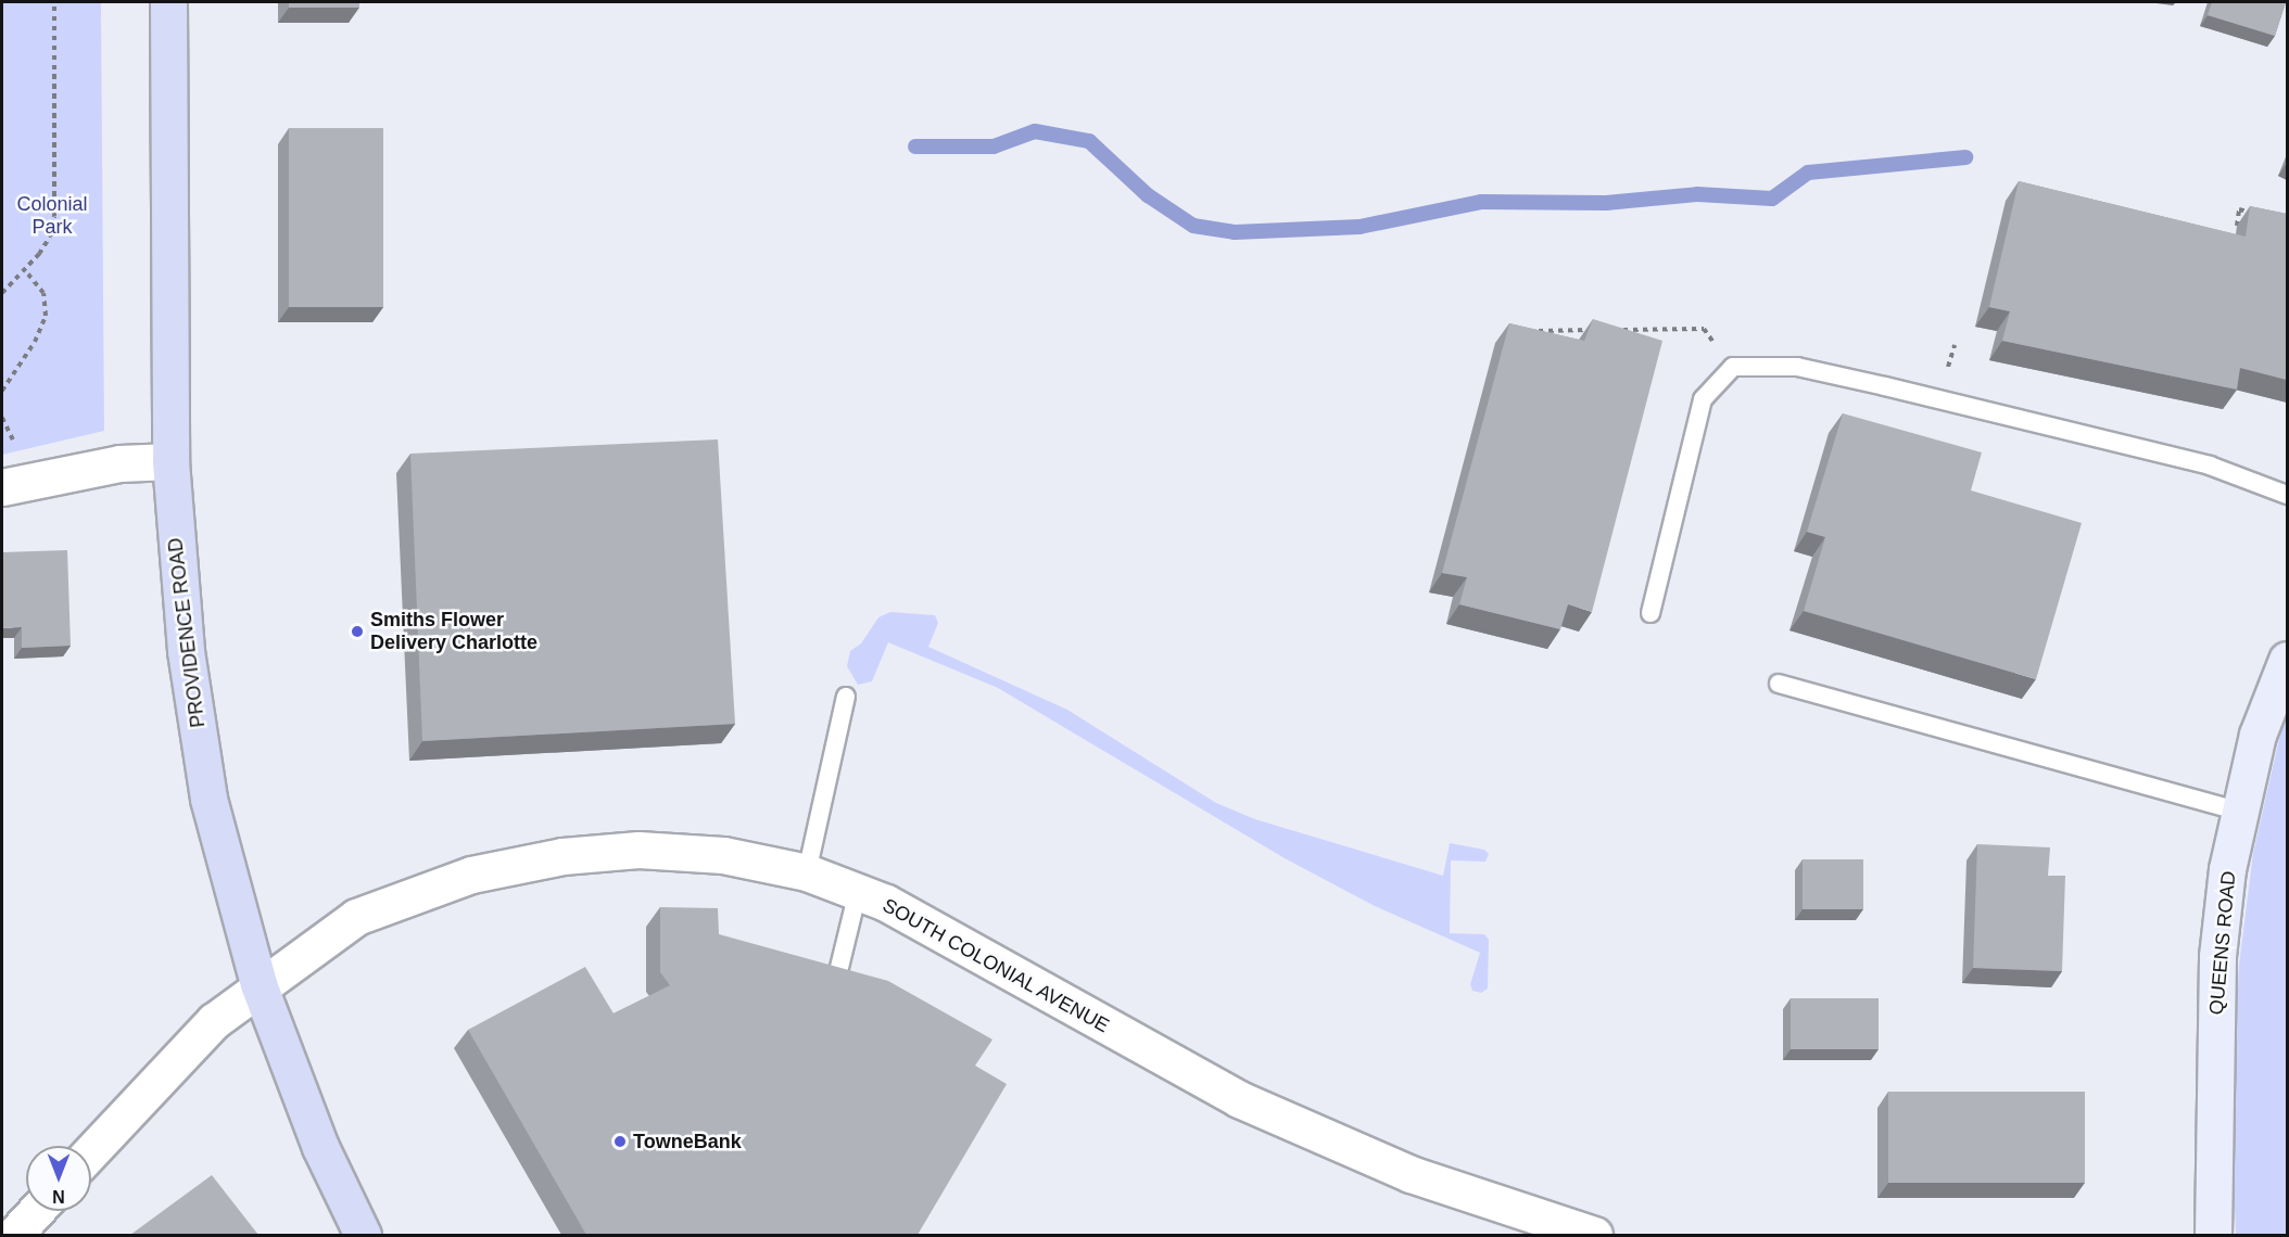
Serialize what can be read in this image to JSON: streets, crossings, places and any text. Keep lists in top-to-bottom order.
{
  "streets": {
    "main road": ["PROVIDENCE ROAD", "QUEENS ROAD"],
    "street": ["SOUTH COLONIAL AVENUE"]
  },
  "crossings": [
    ["PROVIDENCE ROAD", "SOUTH COLONIAL AVENUE"]
  ],
  "parks": ["Colonial Park"],
  "places": ["Smiths Flower Delivery Charlotte", "TowneBank"],
  "north": "bottom"
}
